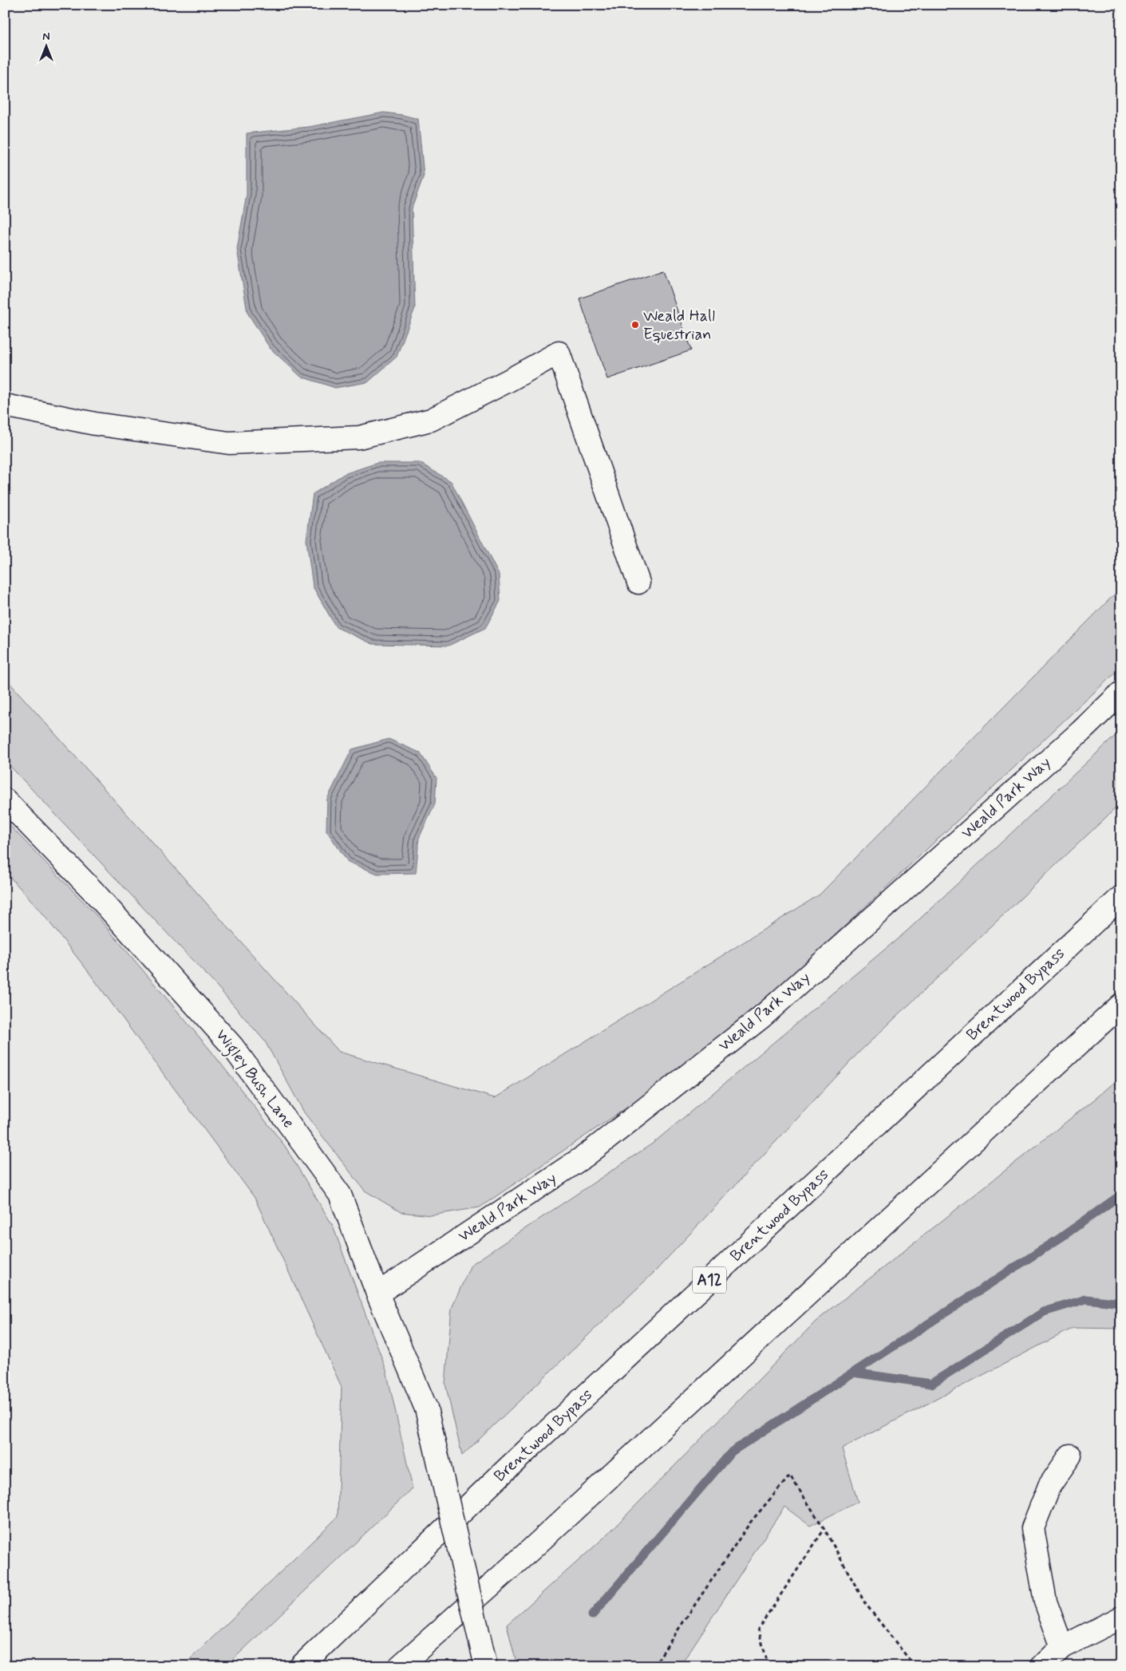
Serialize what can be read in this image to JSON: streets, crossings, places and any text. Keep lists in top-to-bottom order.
{
  "streets": {
    "main road": [
      "Weald Park Way",
      "Brentwood Bypass",
      "Wigley Bush Lane",
      "A12"
    ]
  },
  "crossings": [
    ["Weald Park Way", "Wigley Bush Lane"]
  ],
  "places": ["Weald Hall Equestrian"],
  "north": "top"
}
